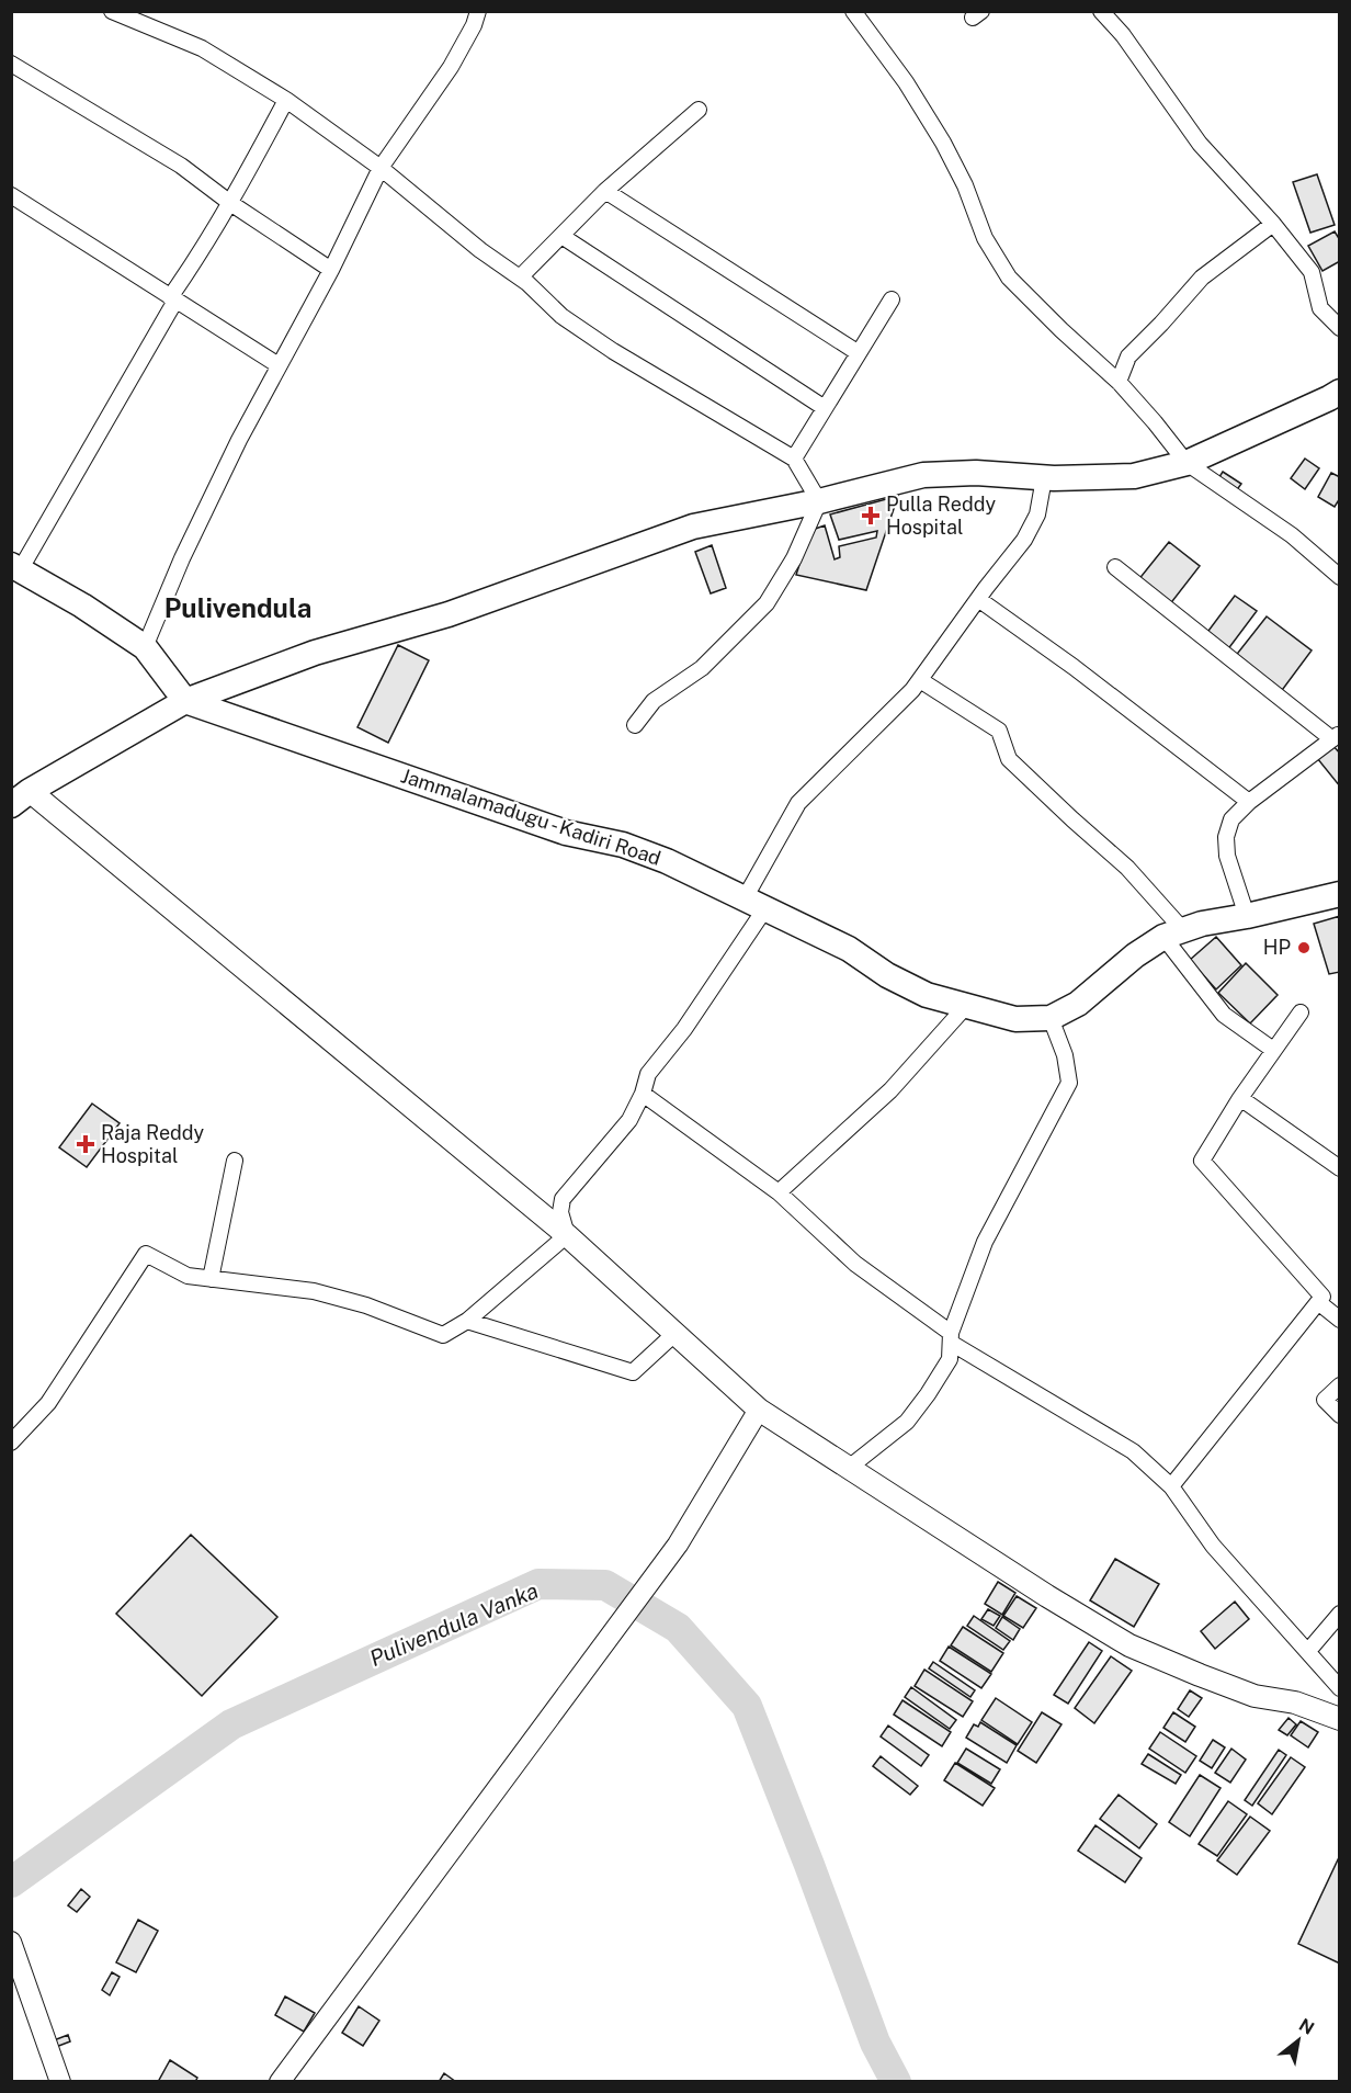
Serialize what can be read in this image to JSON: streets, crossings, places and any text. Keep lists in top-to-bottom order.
{
  "streets": {
    "main road": ["Jammalamadugu - Kadiri Road"]
  },
  "districts": ["Pulivendula"],
  "water": ["Pulivendula Vanka"],
  "places": {
    "health": ["Pulla Reddy Hospital", "Raja Reddy Hospital"],
    "other": ["HP"]
  },
  "north": "top right"
}
